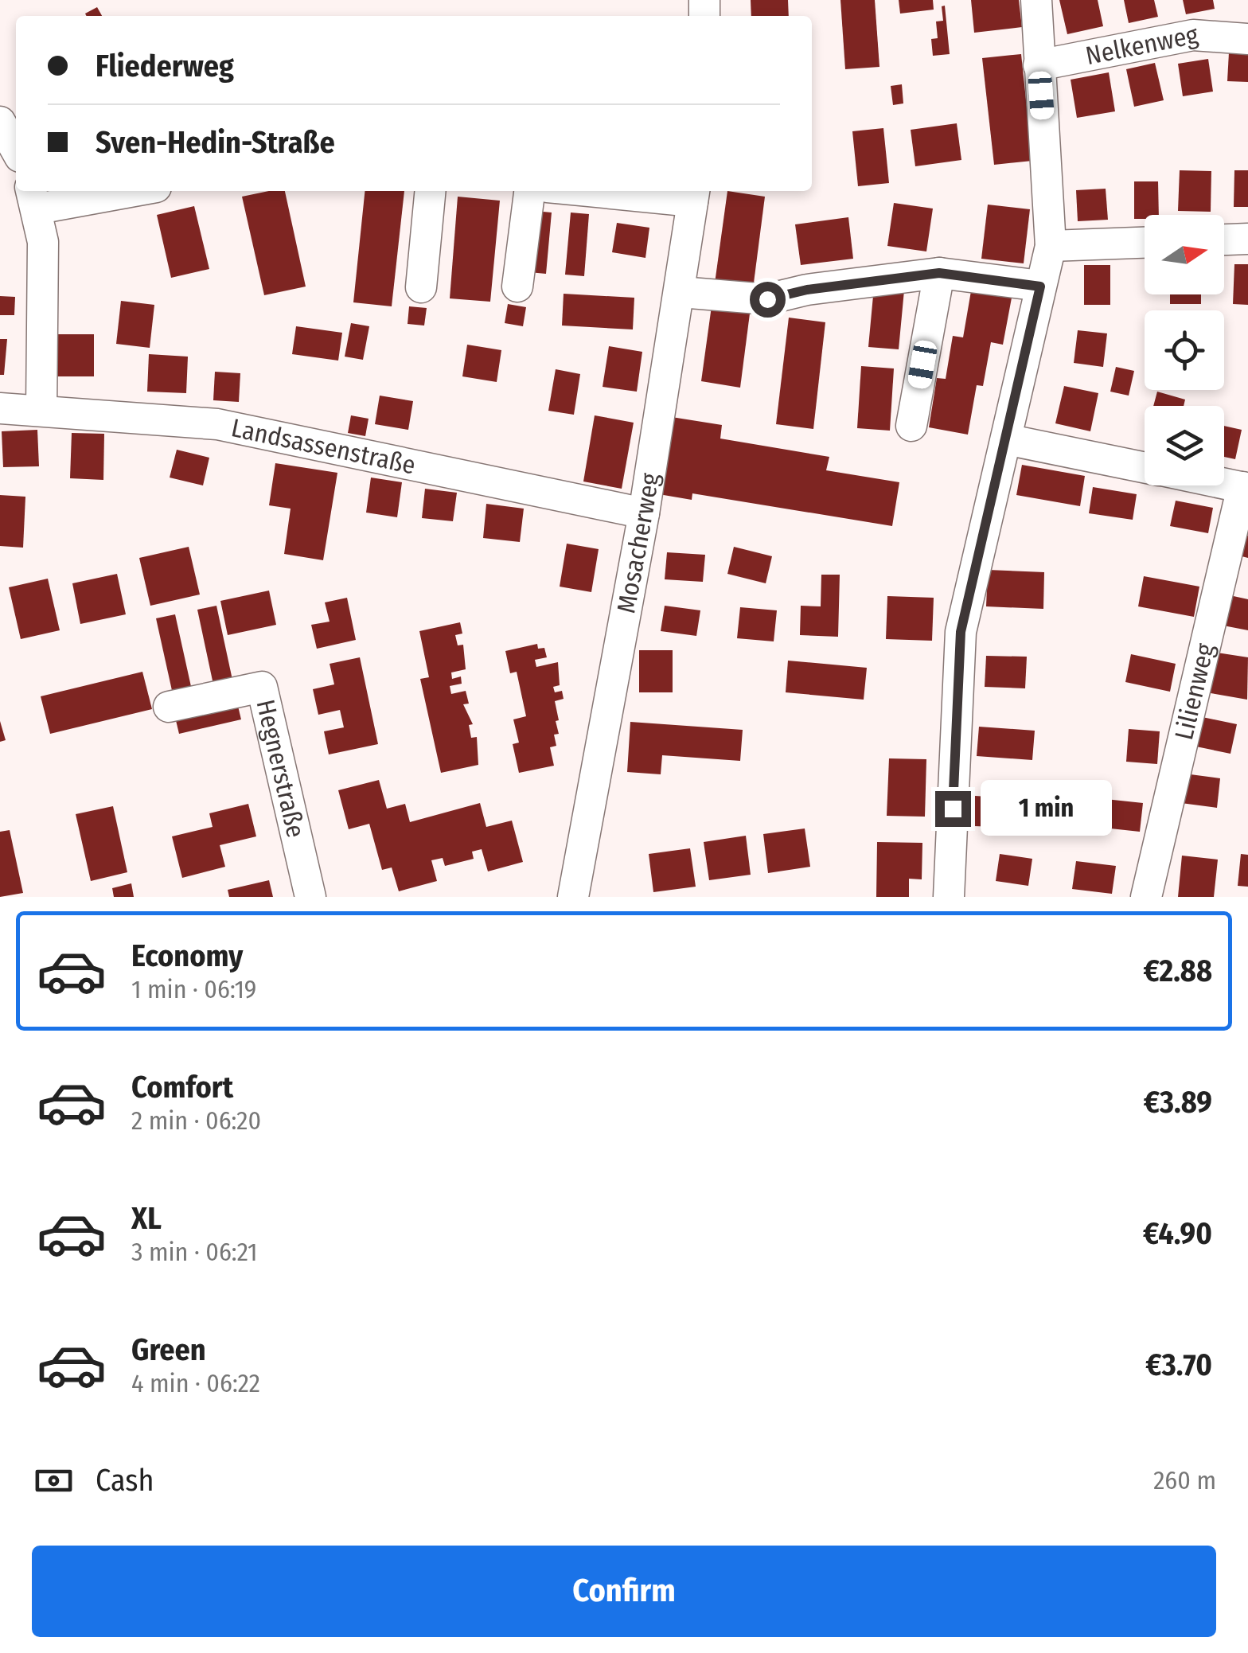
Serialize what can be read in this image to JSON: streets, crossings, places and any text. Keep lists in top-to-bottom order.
{
  "streets": {
    "street": [
      "Nelkenweg",
      "Landsassenstraße",
      "Mosacherweg",
      "Lilienweg",
      "Hegnerstraße"
    ]
  },
  "crossings": [
    ["Landsassenstraße", "Mosacherweg"]
  ],
  "north": "right",
  "page": {
    "banner": ["Fliederweg", "Sven-Hedin-Straße"],
    "bubble": "1 min",
    "list": [
      {
        "name": "Economy",
        "note": "1 min · 06:19",
        "value": "€2.88"
      },
      {
        "name": "Comfort",
        "note": "2 min · 06:20",
        "value": "€3.89"
      },
      {
        "name": "XL",
        "note": "3 min · 06:21",
        "value": "€4.90"
      },
      {
        "name": "Green",
        "note": "4 min · 06:22",
        "value": "€3.70"
      }
    ],
    "pay": ["Cash", "260 m"],
    "buttons": "Confirm"
  }
}
